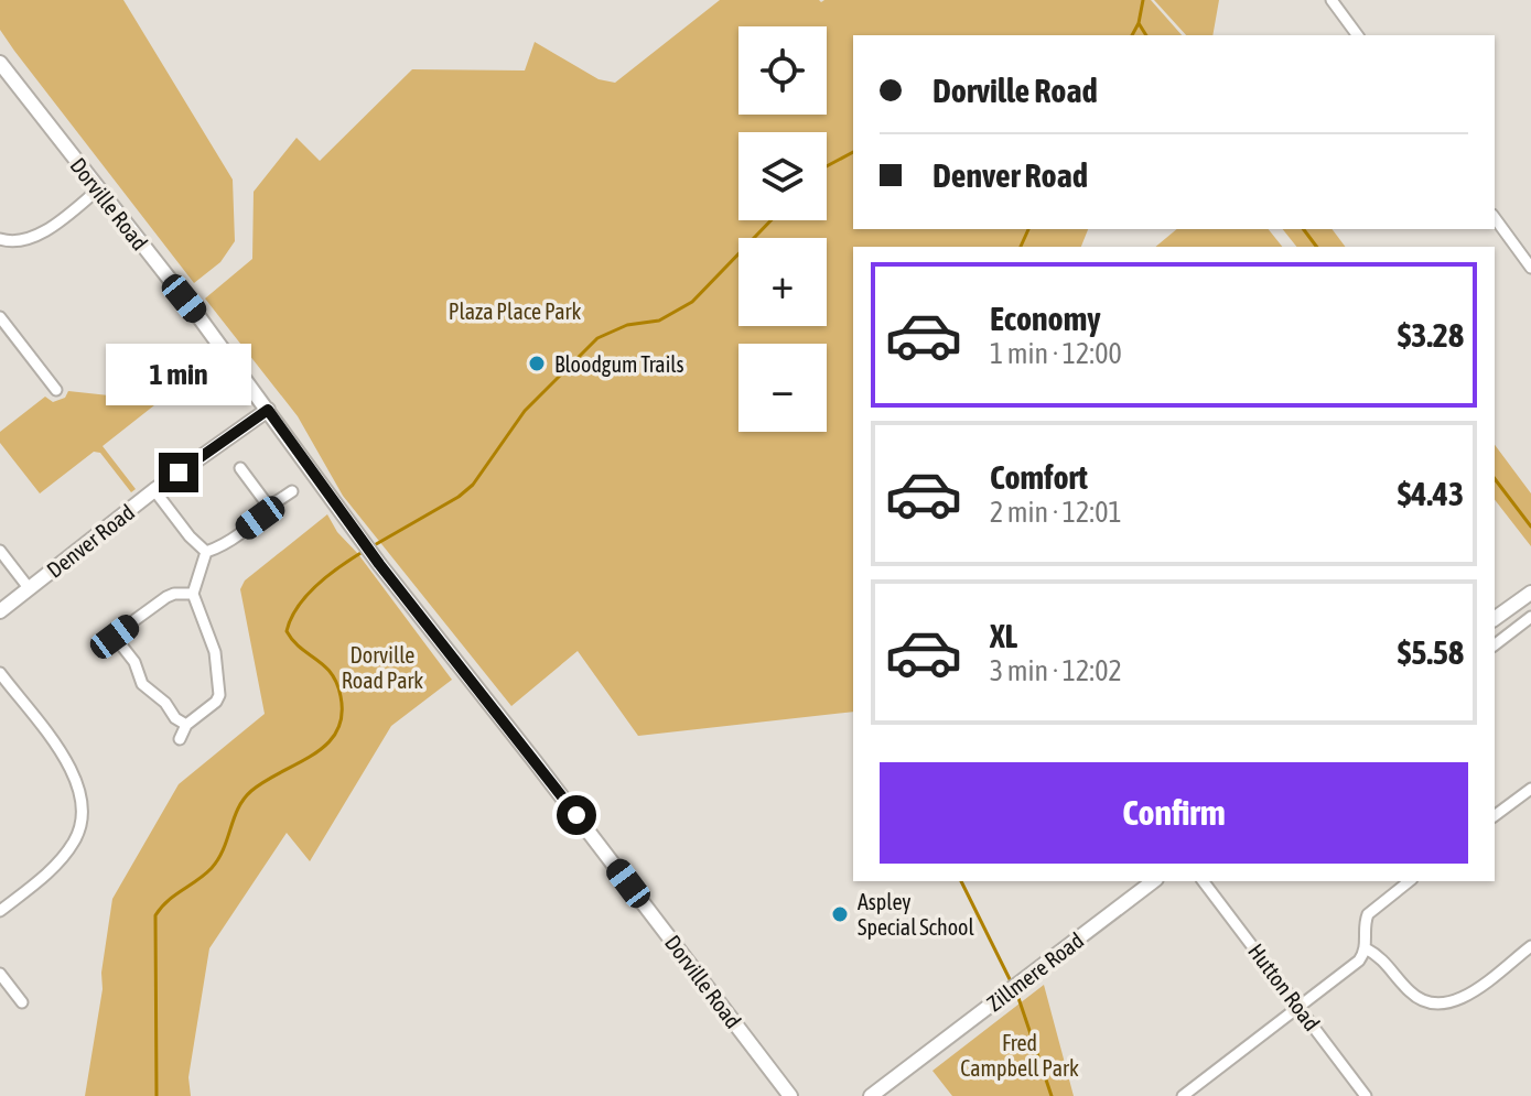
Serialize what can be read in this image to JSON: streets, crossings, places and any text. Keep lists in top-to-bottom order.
{
  "streets": {
    "street": [
      "Dorville Road",
      "Denver Road",
      "Zillmere Road",
      "Hutton Road"
    ]
  },
  "crossings": [
    ["Dorville Road", "Denver Road"]
  ],
  "parks": ["Plaza Place Park", "Dorville Road Park", "Fred Campbell Park"],
  "places": ["Bloodgum Trails", "Aspley Special School"],
  "page": {
    "map_buttons": ["+", "−"],
    "banner": ["Dorville Road", "Denver Road"],
    "list": [
      {
        "name": "Economy",
        "note": "1 min · 12:00",
        "value": "$3.28"
      },
      {
        "name": "Comfort",
        "note": "2 min · 12:01",
        "value": "$4.43"
      },
      {
        "name": "XL",
        "note": "3 min · 12:02",
        "value": "$5.58"
      }
    ],
    "bubble": "1 min",
    "buttons": "Confirm"
  }
}
